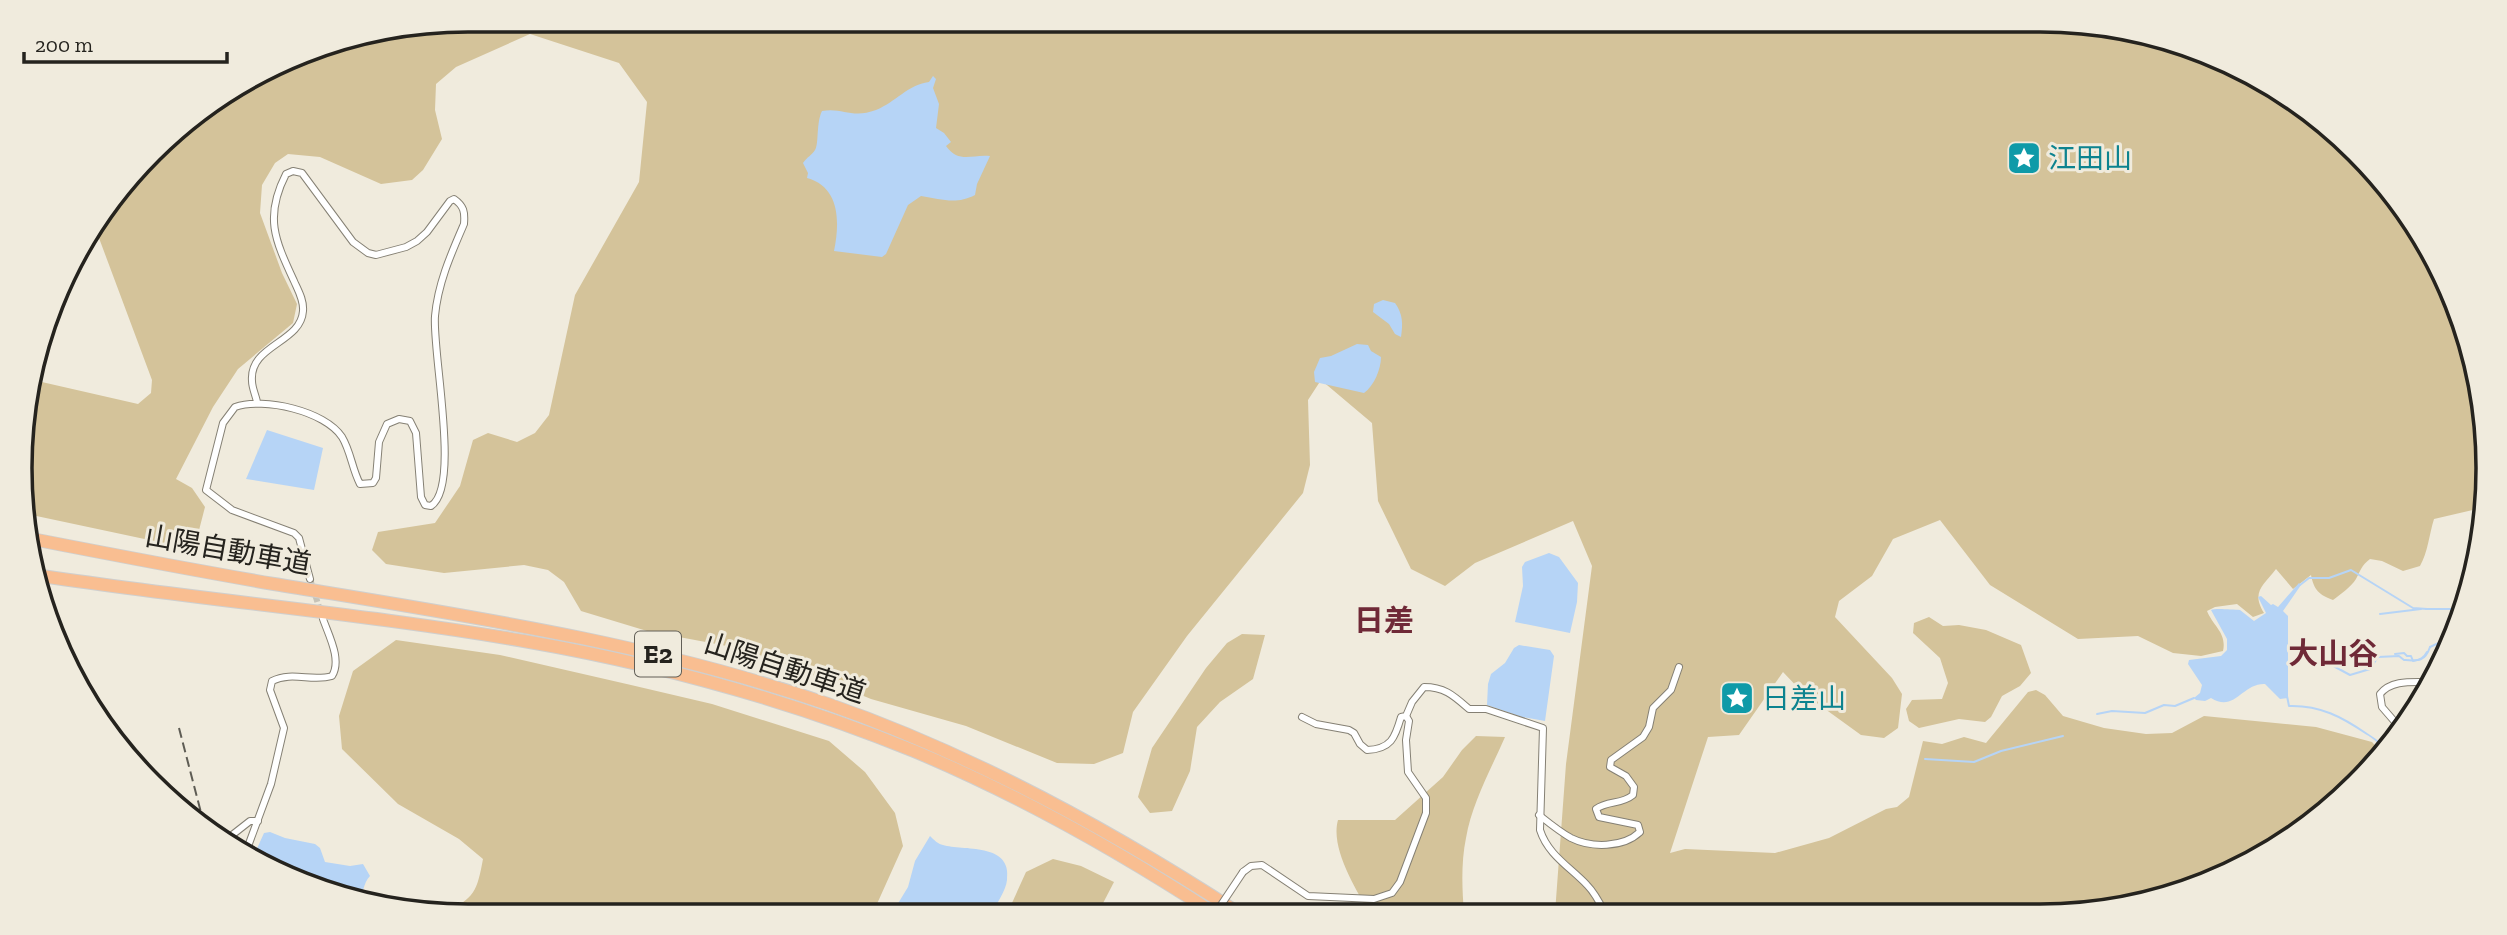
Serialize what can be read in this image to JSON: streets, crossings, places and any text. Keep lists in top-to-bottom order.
{
  "streets": {
    "highway": ["山陽自動車道", "E2"]
  },
  "districts": ["日差", "大山谷"],
  "places": {
    "place": ["江田山", "日差山"]
  },
  "scale_bar": "200 m"
}
